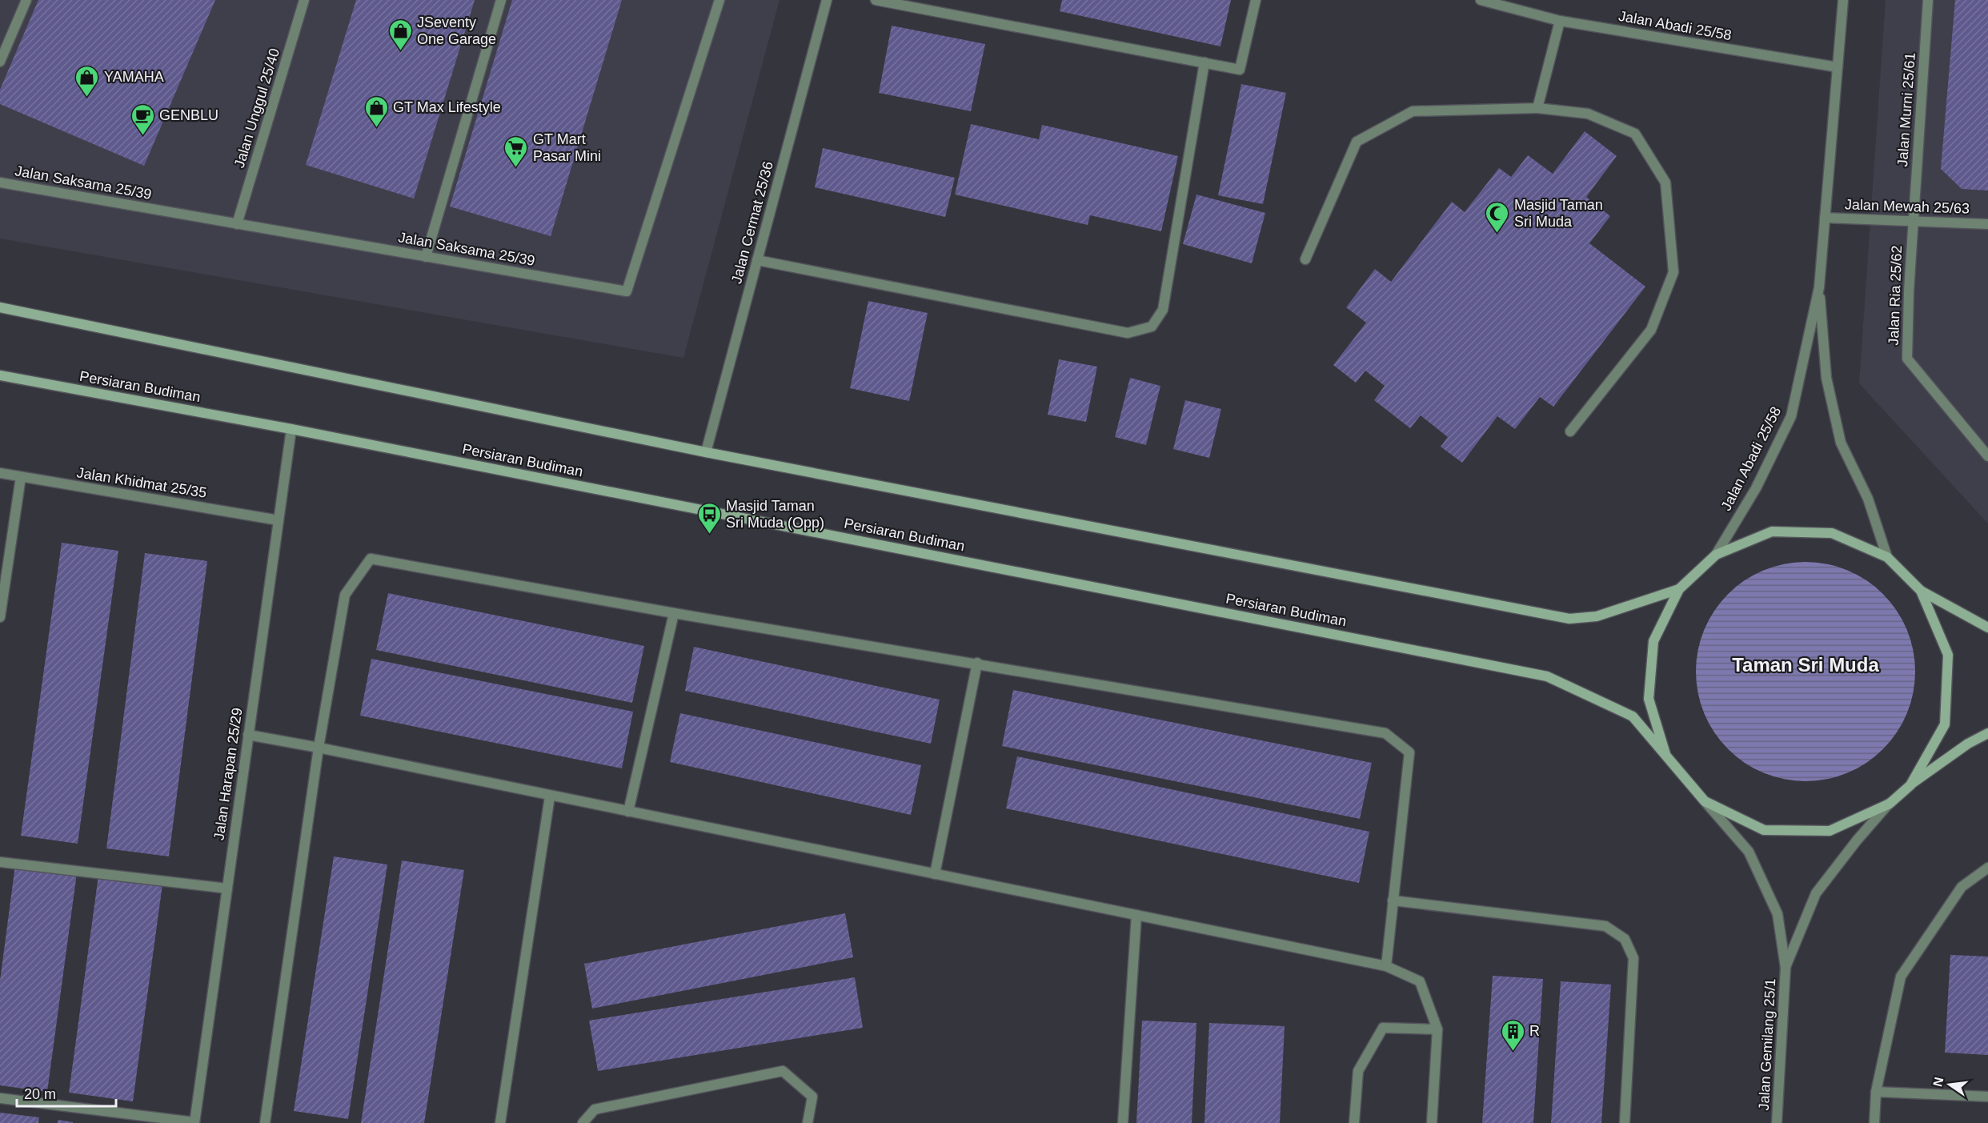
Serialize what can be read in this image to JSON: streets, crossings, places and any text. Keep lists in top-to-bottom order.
{
  "streets": {
    "main road": ["Persiaran Budiman"],
    "street": [
      "Jalan Abadi 25/58",
      "Jalan Unggul 25/40",
      "Jalan Murni 25/61",
      "Jalan Saksama 25/39",
      "Jalan Mewah 25/63",
      "Jalan Cermat 25/36",
      "Jalan Ria 25/62",
      "Jalan Khidmat 25/35",
      "Jalan Harapan 25/29",
      "Jalan Gemilang 25/1"
    ]
  },
  "crossings": [
    ["Jalan Abadi 25/58", "Jalan Mewah 25/63"],
    ["Jalan Unggul 25/40", "Jalan Saksama 25/39"],
    ["Jalan Murni 25/61", "Jalan Mewah 25/63"],
    ["Jalan Murni 25/61", "Jalan Ria 25/62"],
    ["Jalan Mewah 25/63", "Jalan Ria 25/62"],
    ["Persiaran Budiman", "Jalan Harapan 25/29"],
    ["Persiaran Budiman", "Jalan Gemilang 25/1"],
    ["Jalan Khidmat 25/35", "Jalan Harapan 25/29"]
  ],
  "districts": ["Taman Sri Muda"],
  "places": {
    "shop": ["JSeventy One Garage", "YAMAHA", "GT Max Lifestyle"],
    "cafe": ["GENBLU"],
    "supermarket": ["GT Mart Pasar Mini"],
    "mosque": ["Masjid Taman Sri Muda"],
    "bus stop": ["Masjid Taman Sri Muda (Opp)"],
    "building": ["R"]
  },
  "scale_bar": "20 m",
  "north": "left"
}
